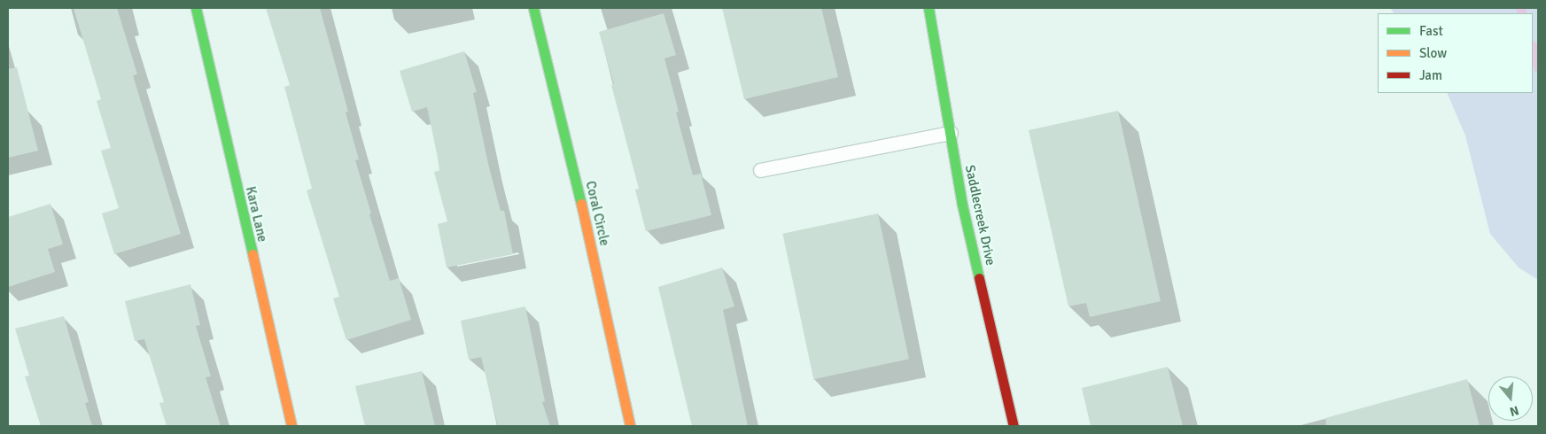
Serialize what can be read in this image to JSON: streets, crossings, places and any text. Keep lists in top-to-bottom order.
{
  "streets": {
    "street": ["Coral Circle", "Kara Lane", "Saddlecreek Drive"]
  },
  "legend": ["Fast", "Slow", "Jam"],
  "north": "bottom"
}
